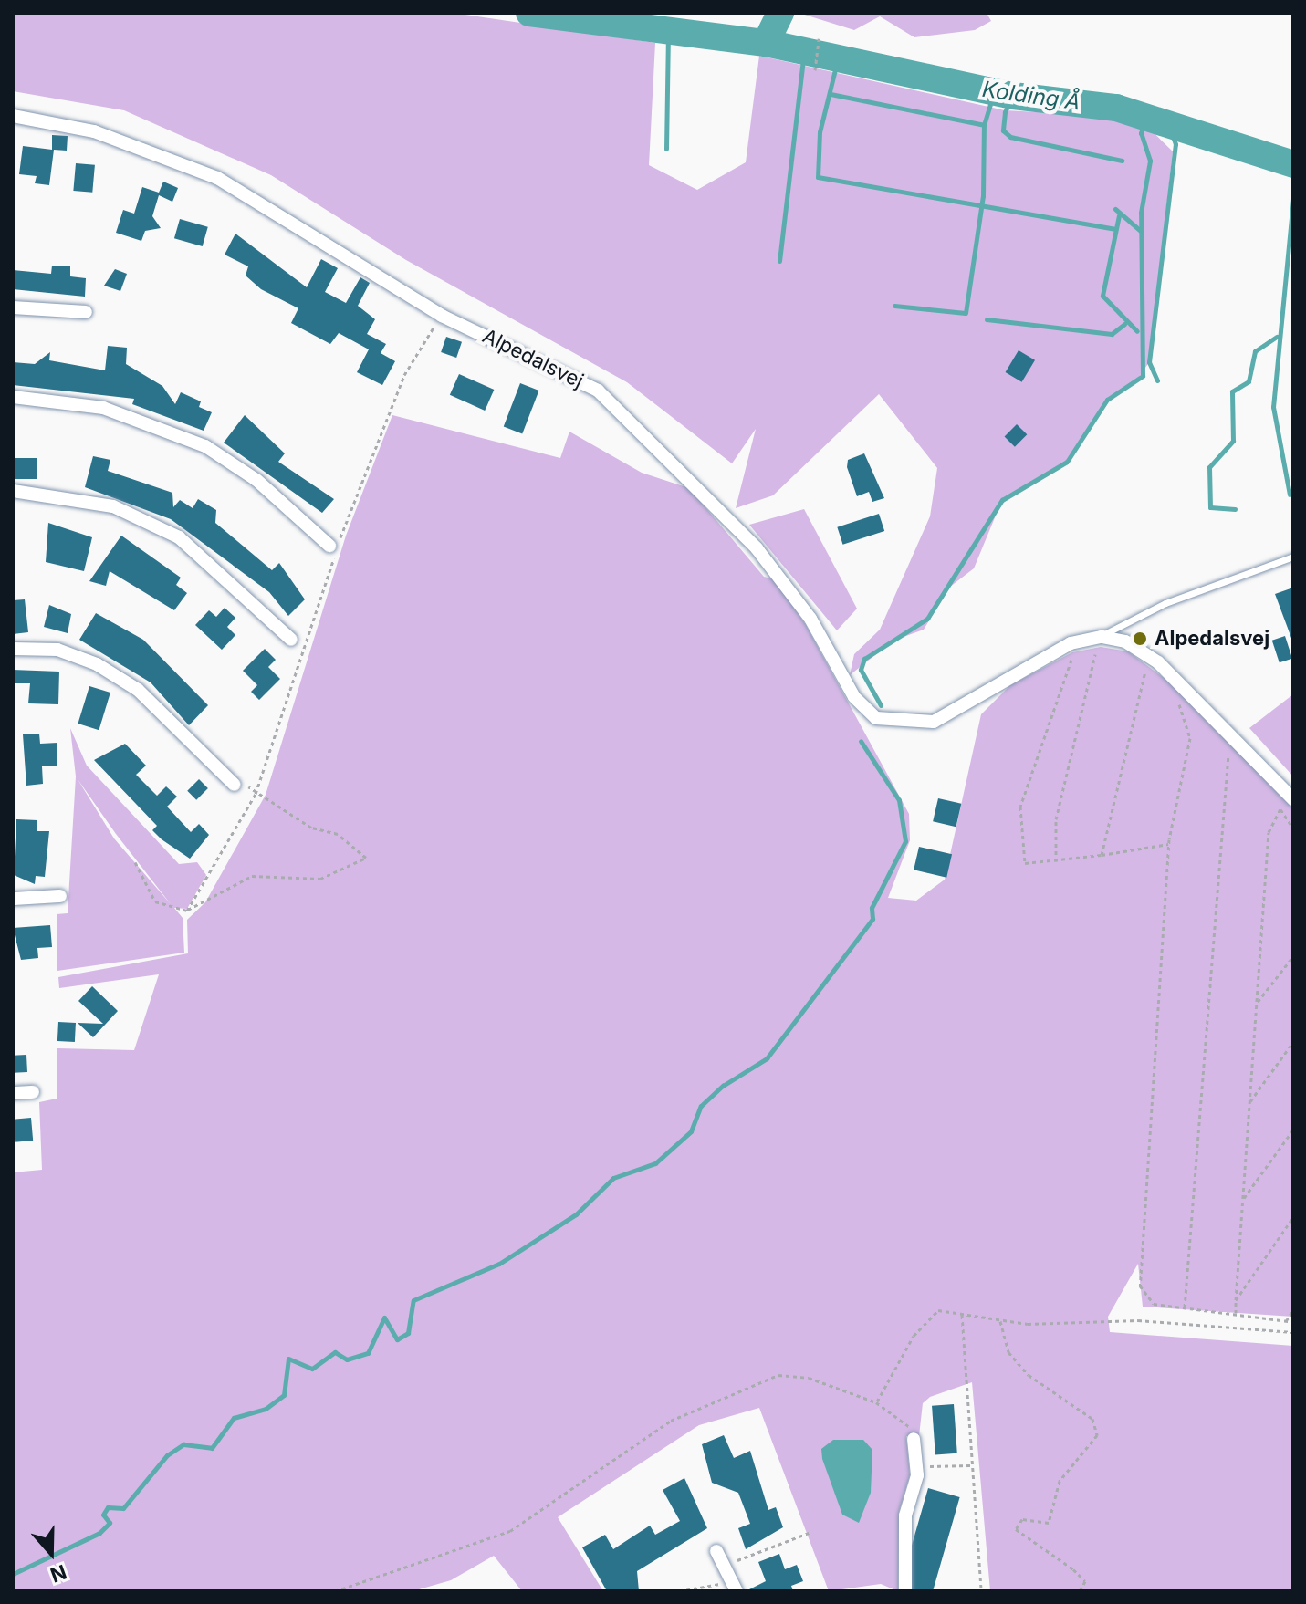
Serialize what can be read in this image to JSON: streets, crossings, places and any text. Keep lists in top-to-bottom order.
{
  "streets": {
    "street": ["Alpedalsvej"]
  },
  "water": ["Kolding Å"],
  "places": ["Alpedalsvej"],
  "north": "bottom"
}
